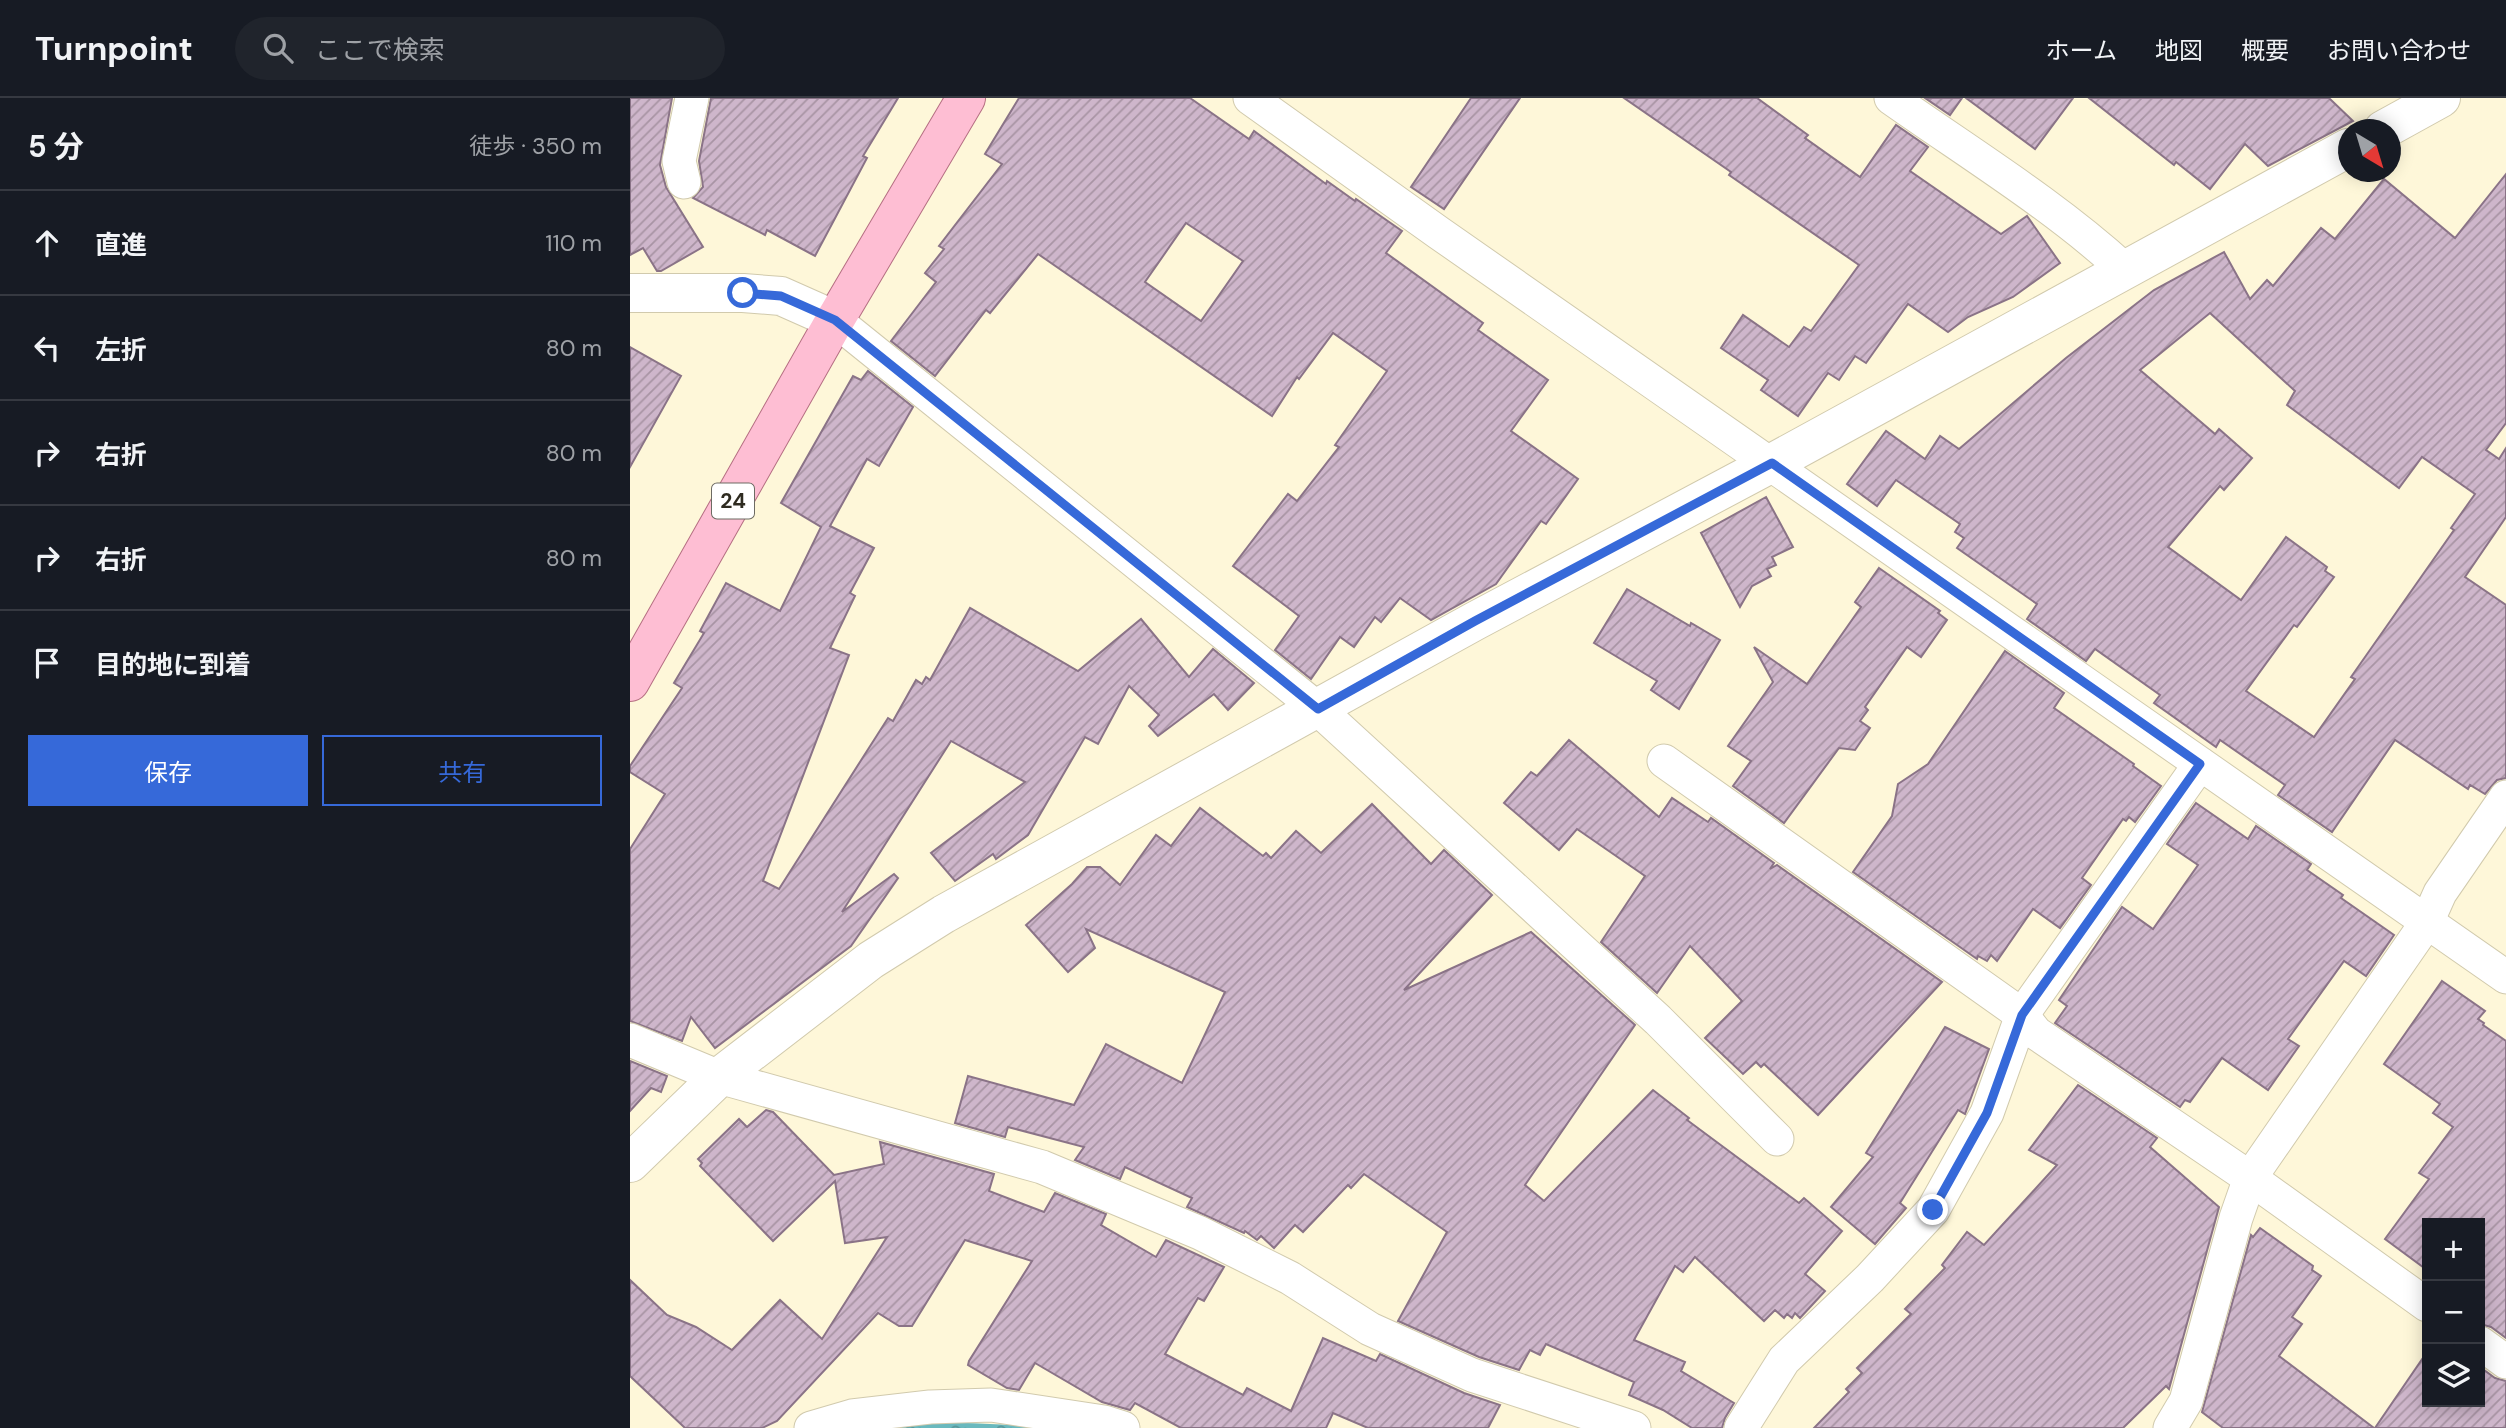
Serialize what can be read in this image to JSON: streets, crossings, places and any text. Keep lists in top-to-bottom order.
{
  "streets": {
    "main road": ["24"]
  },
  "north": "bottom right",
  "page": {
    "header": "Turnpoint",
    "search": "ここで検索",
    "nav": [
      "ホーム",
      "地図",
      "概要",
      "お問い合わせ"
    ],
    "heading": ["5 分", "徒歩 · 350 m"],
    "list": [
      ["直進", "110 m"],
      ["左折", "80 m"],
      ["右折", "80 m"],
      ["右折", "80 m"],
      "目的地に到着"
    ],
    "buttons": ["保存", "共有"],
    "map_buttons": ["+", "−"]
  }
}
